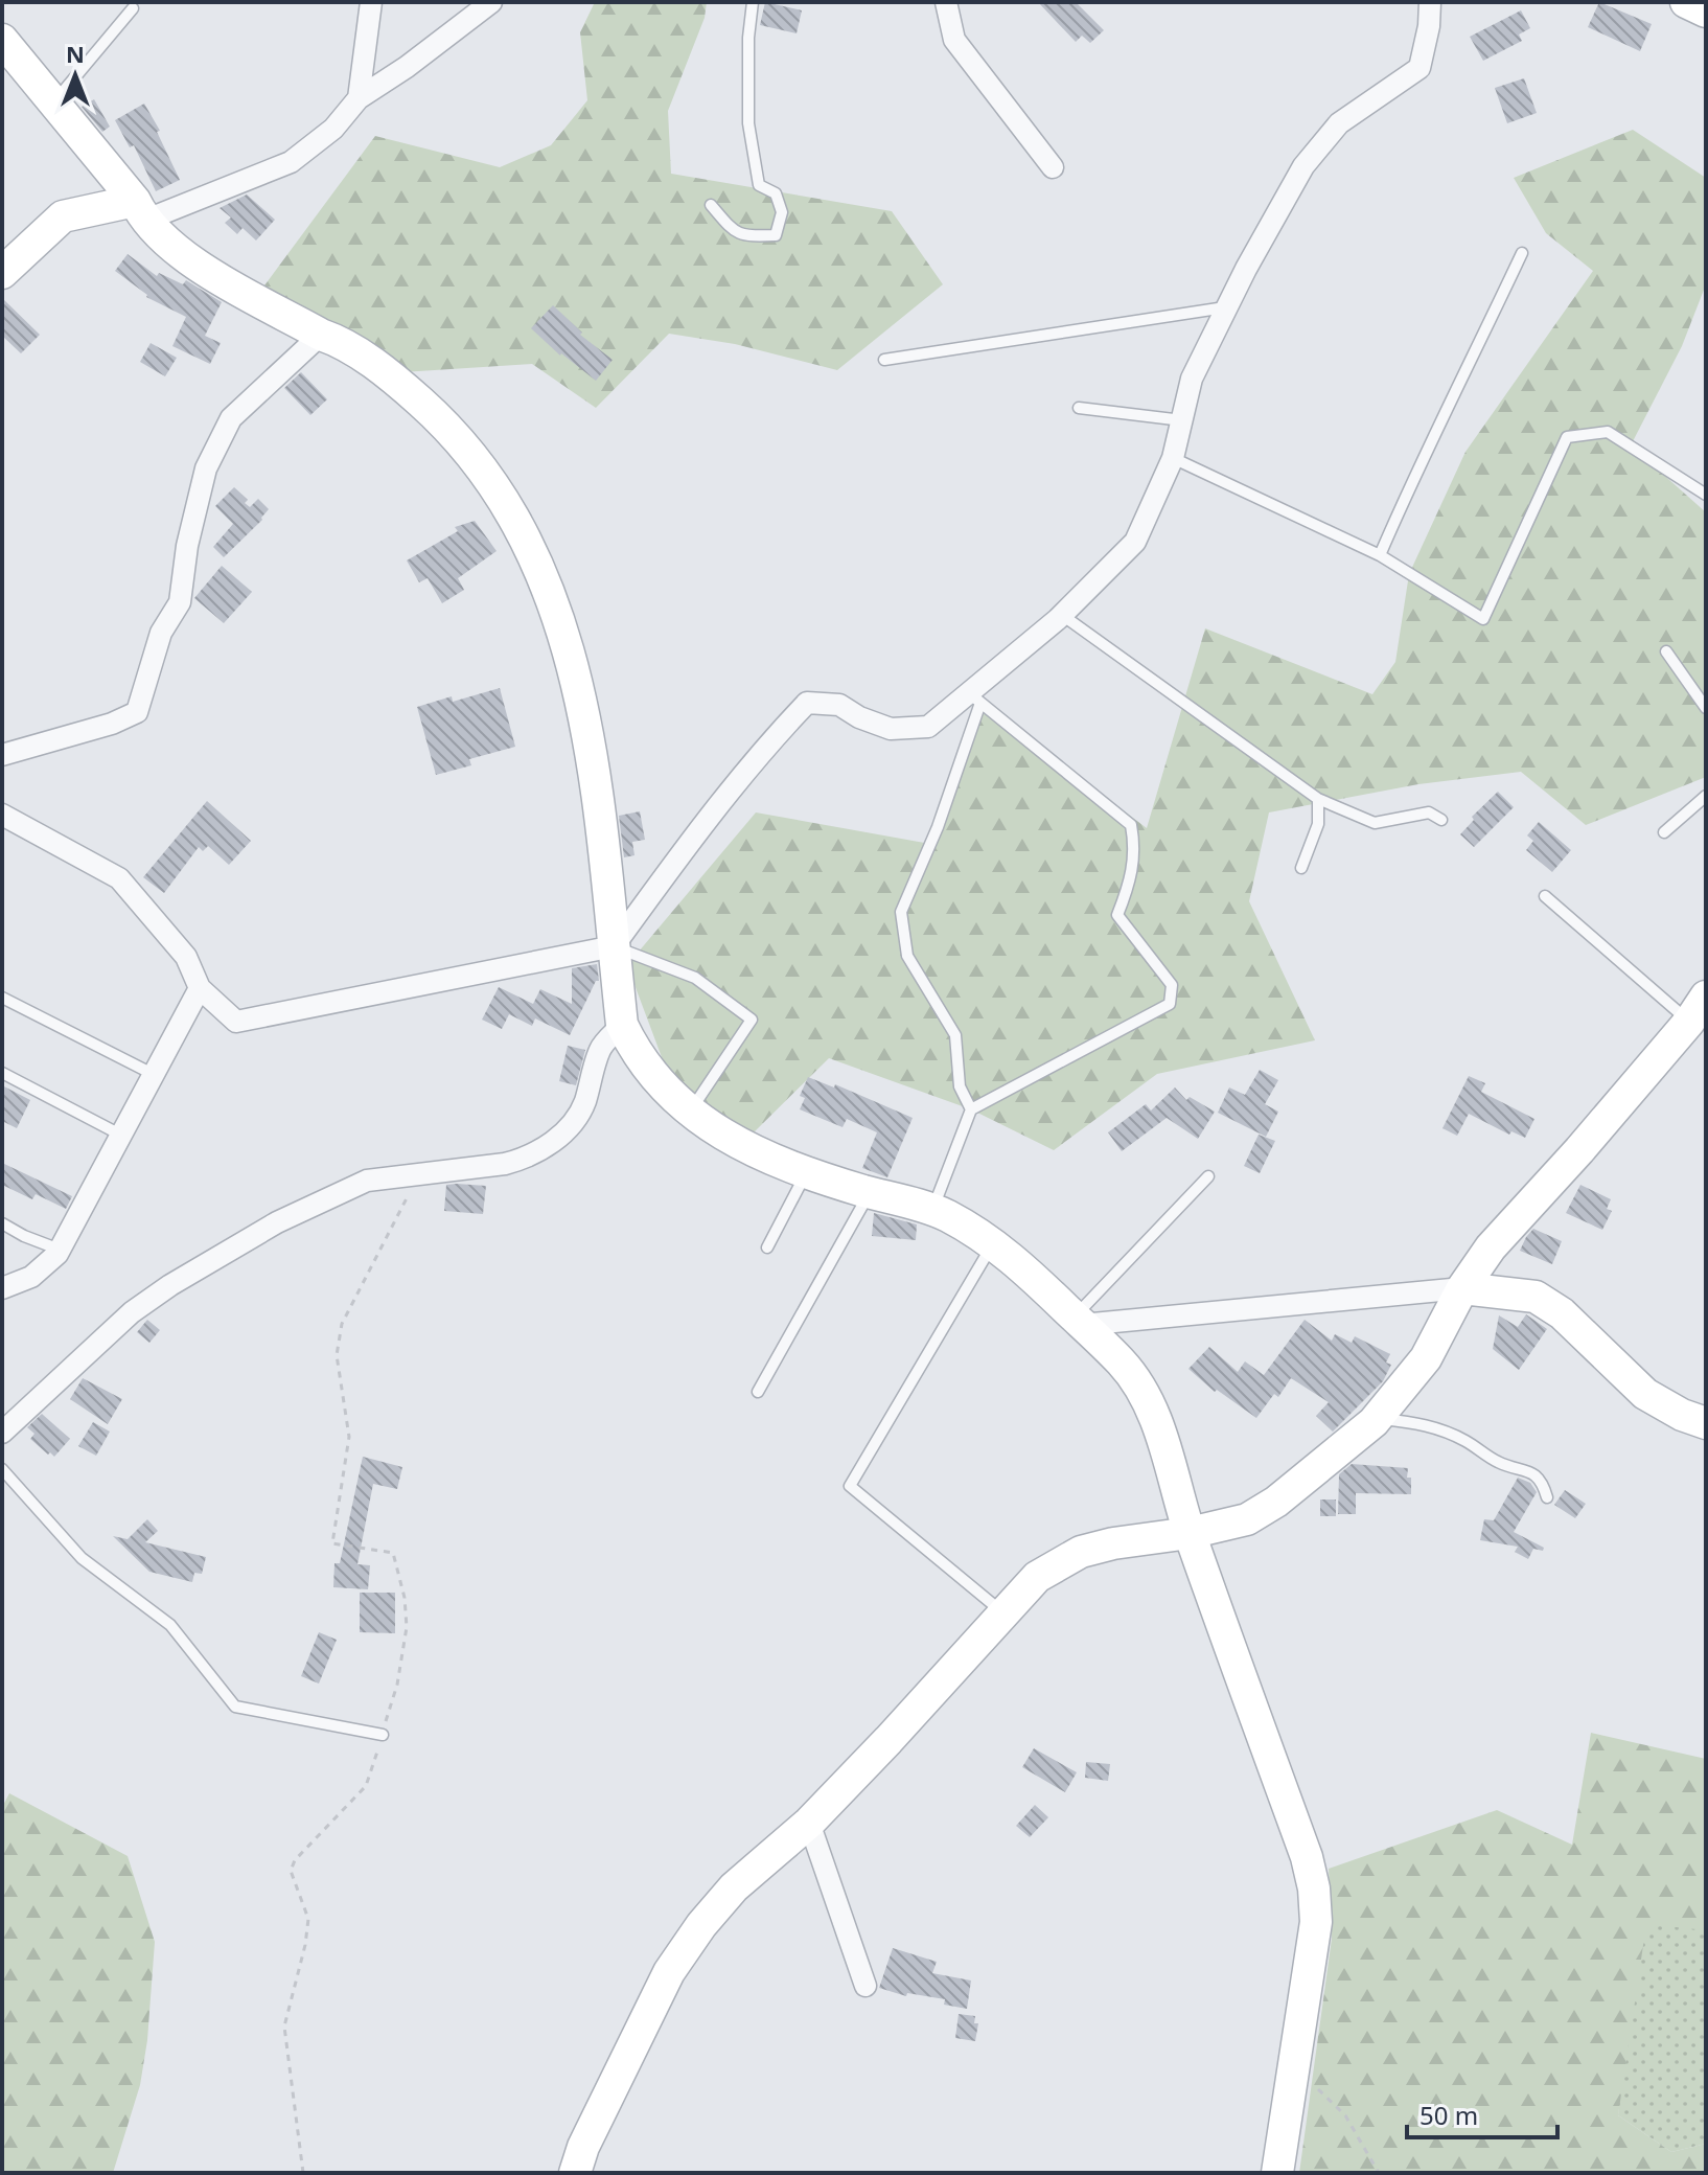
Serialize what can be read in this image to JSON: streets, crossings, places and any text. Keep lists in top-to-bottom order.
{
  "scale_bar": "50 m",
  "north": "top"
}
